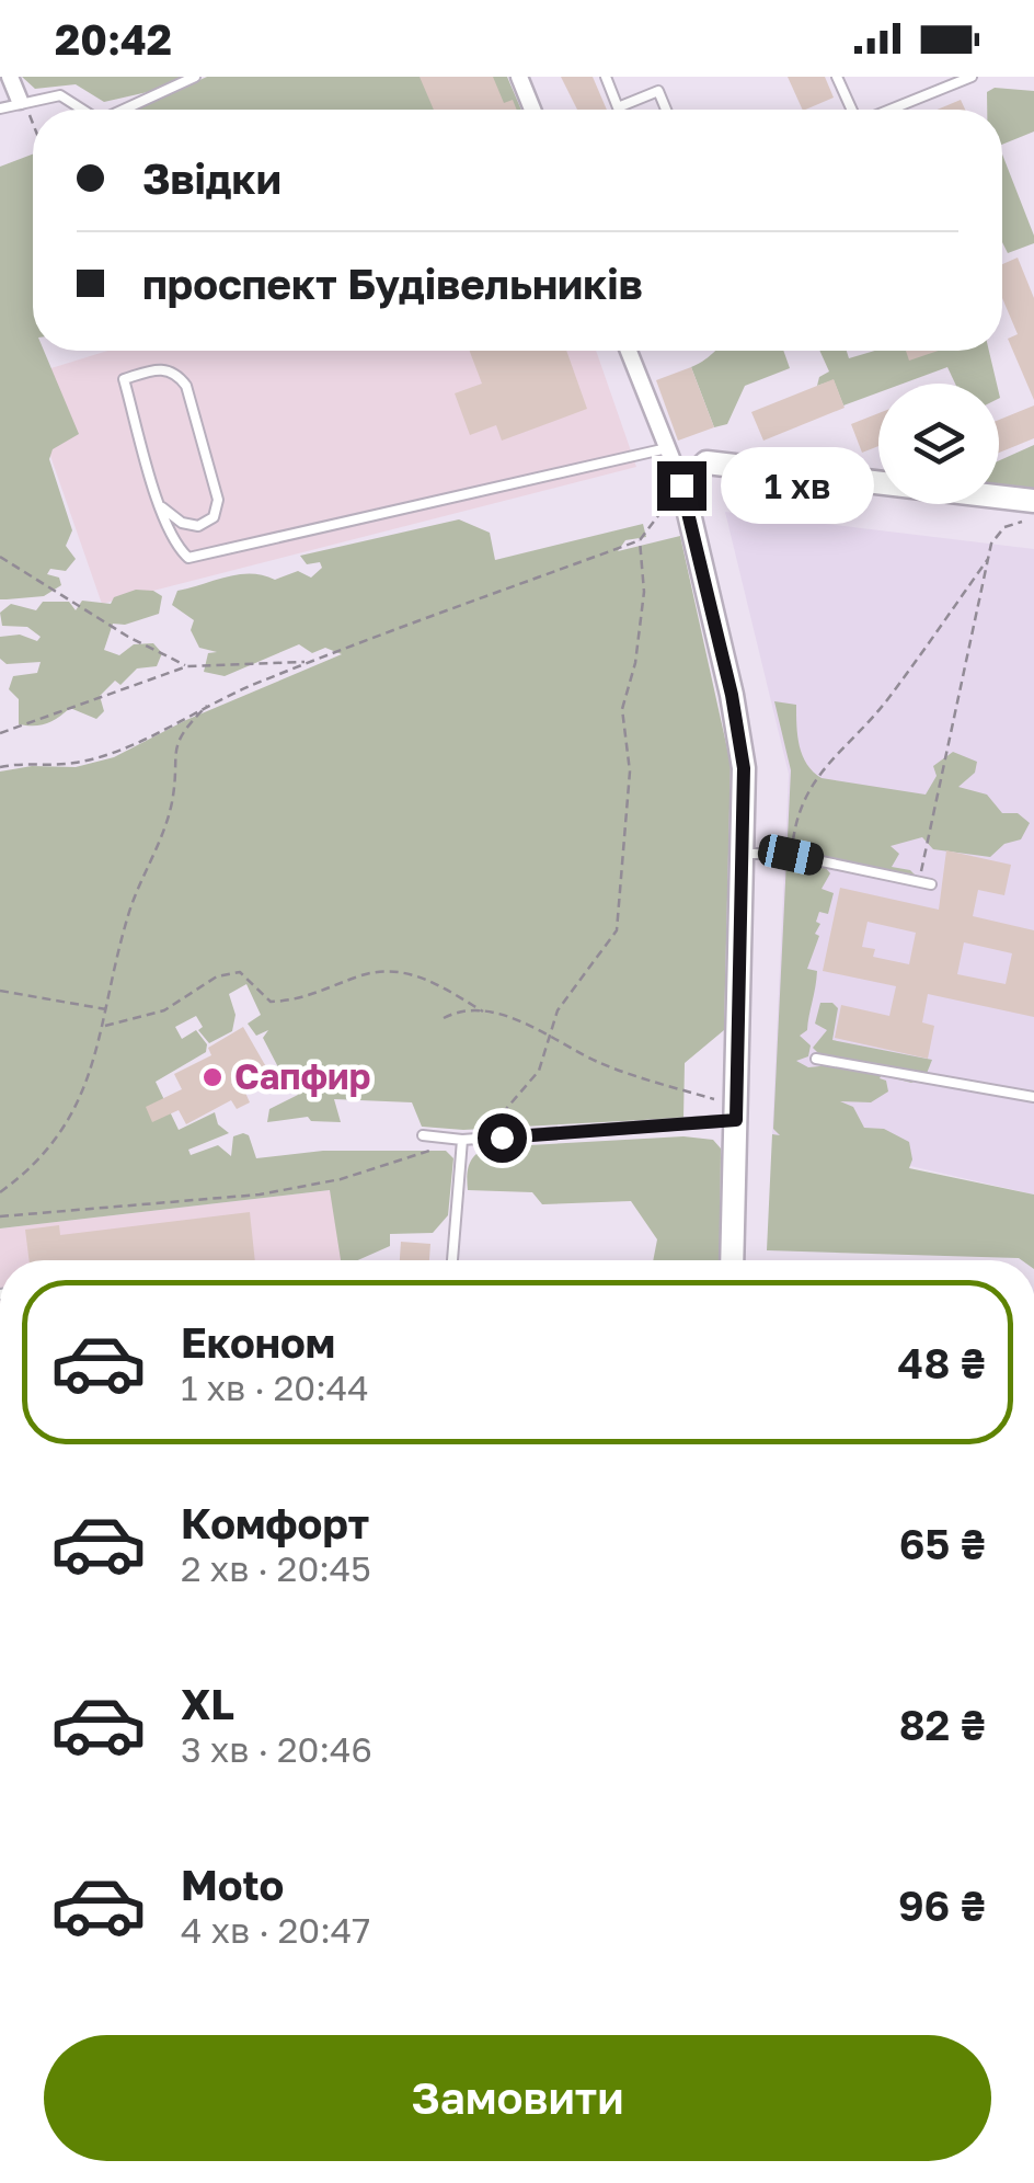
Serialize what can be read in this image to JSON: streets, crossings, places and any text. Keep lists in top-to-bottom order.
{
  "places": ["Сапфир"],
  "page": {
    "status": "20:42",
    "banner": ["Звідки", "проспект Будівельників"],
    "bubble": "1 хв",
    "list": [
      {
        "name": "Економ",
        "note": "1 хв · 20:44",
        "value": "48 ₴"
      },
      {
        "name": "Комфорт",
        "note": "2 хв · 20:45",
        "value": "65 ₴"
      },
      {
        "name": "XL",
        "note": "3 хв · 20:46",
        "value": "82 ₴"
      },
      {
        "name": "Moto",
        "note": "4 хв · 20:47",
        "value": "96 ₴"
      }
    ],
    "buttons": "Замовити"
  }
}
